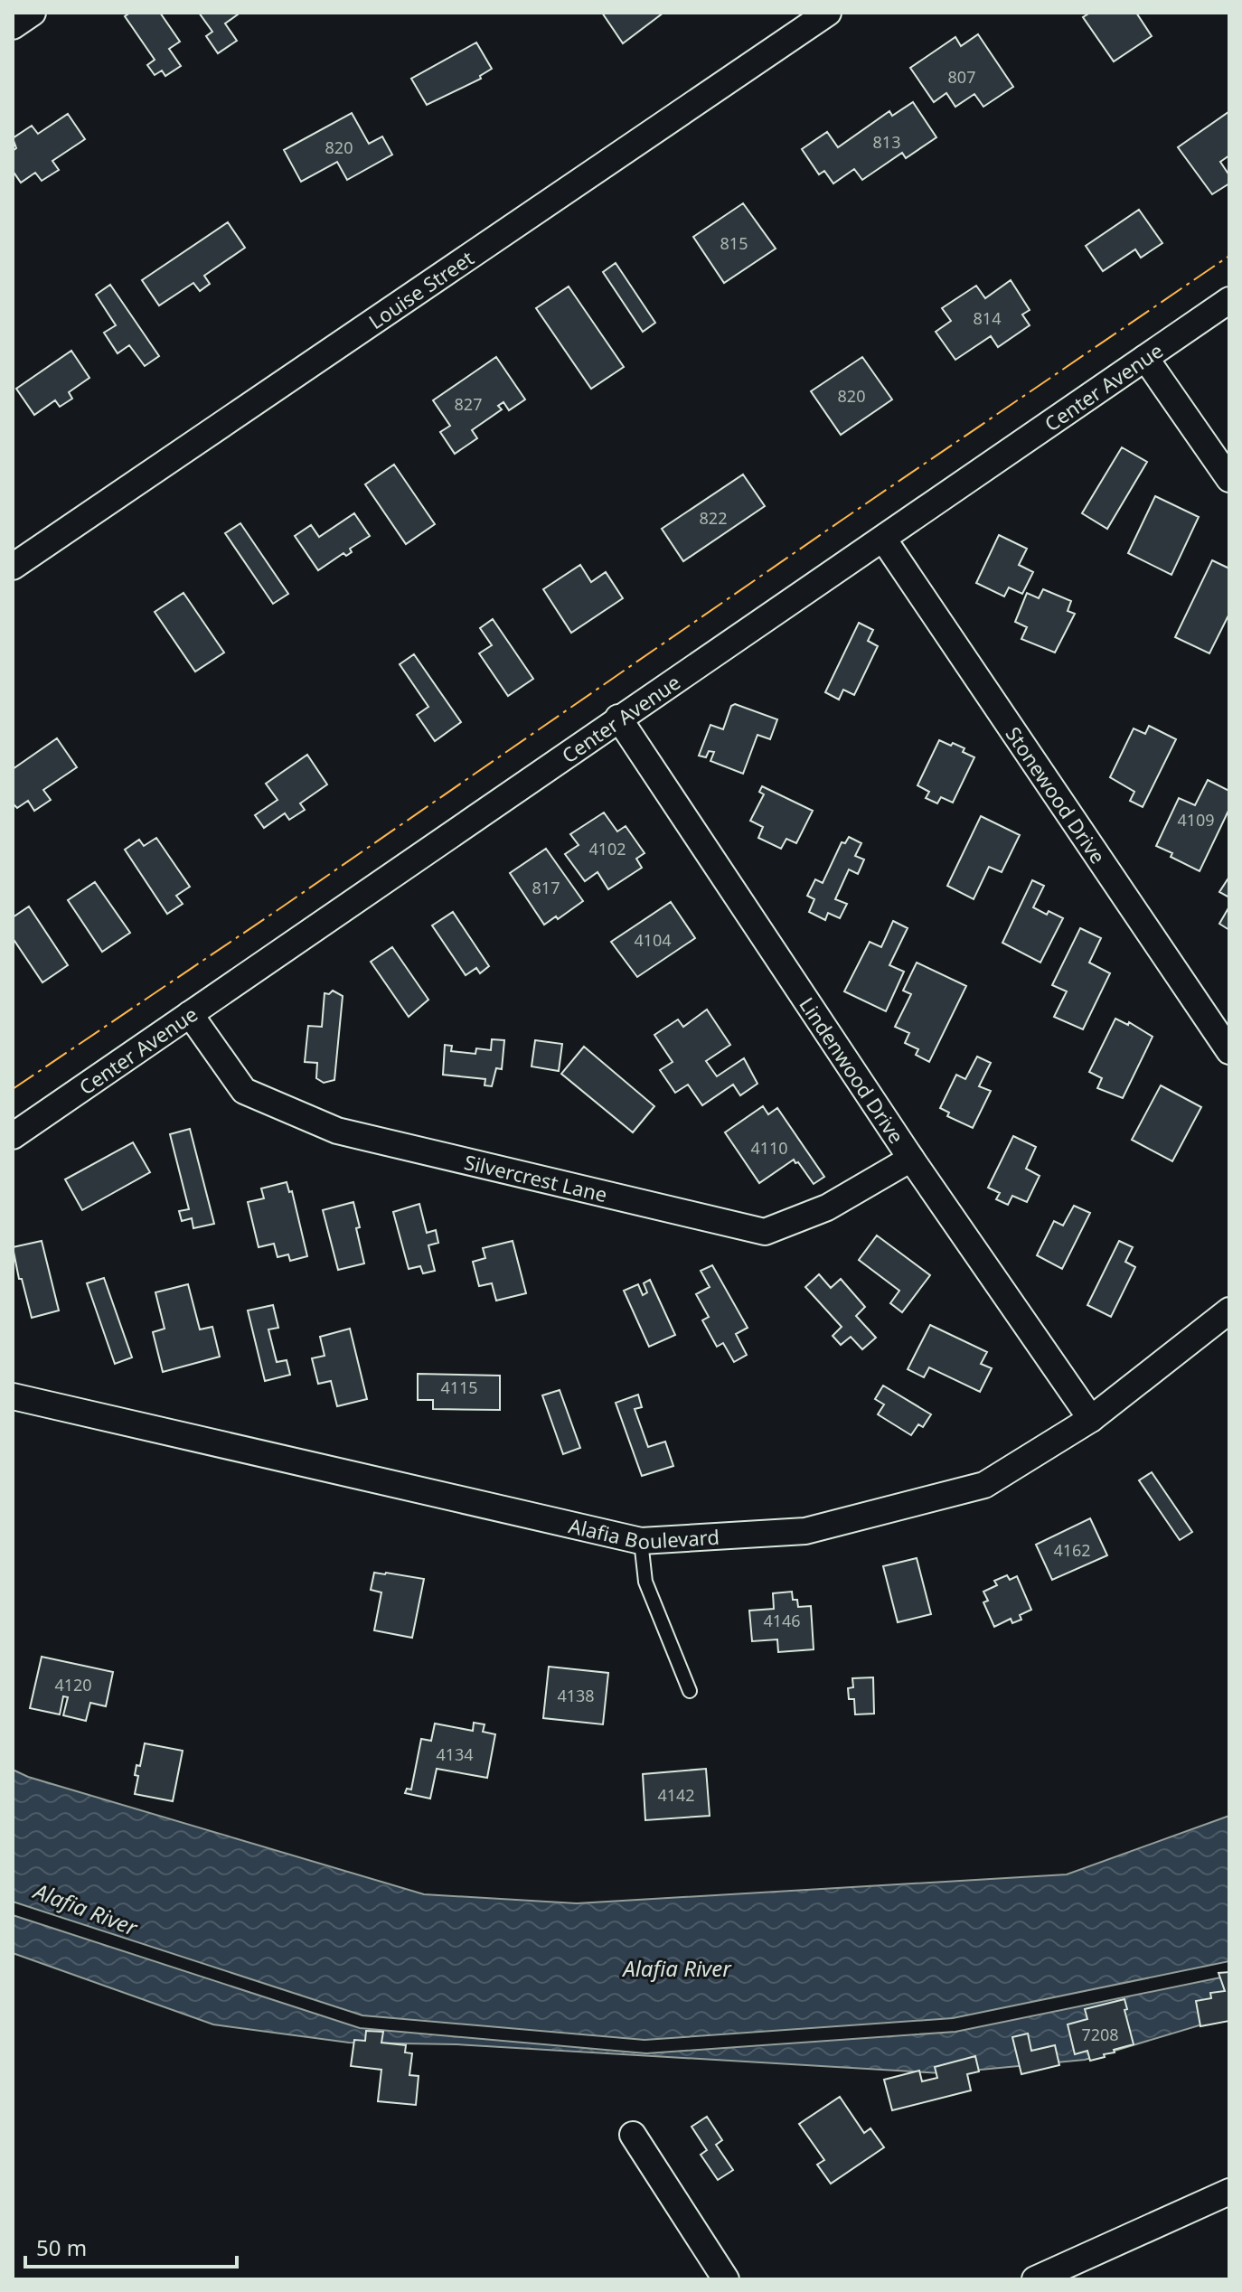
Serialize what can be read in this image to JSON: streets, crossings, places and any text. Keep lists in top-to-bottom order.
{
  "streets": {
    "street": [
      "Louise Street",
      "Center Avenue",
      "Stonewood Drive",
      "Lindenwood Drive",
      "Silvercrest Lane",
      "Alafia Boulevard"
    ]
  },
  "crossings": [
    ["Center Avenue", "Stonewood Drive"],
    ["Center Avenue", "Lindenwood Drive"],
    ["Center Avenue", "Silvercrest Lane"],
    ["Lindenwood Drive", "Silvercrest Lane"],
    ["Lindenwood Drive", "Alafia Boulevard"]
  ],
  "water": ["Alafia River"],
  "house_numbers": [
    "807",
    "813",
    "820",
    "815",
    "814",
    "820",
    "827",
    "822",
    "4109",
    "4102",
    "817",
    "4104",
    "4110",
    "4115",
    "4162",
    "4146",
    "4120",
    "4138",
    "4134",
    "4142",
    "7208"
  ],
  "scale_bar": "50 m"
}
